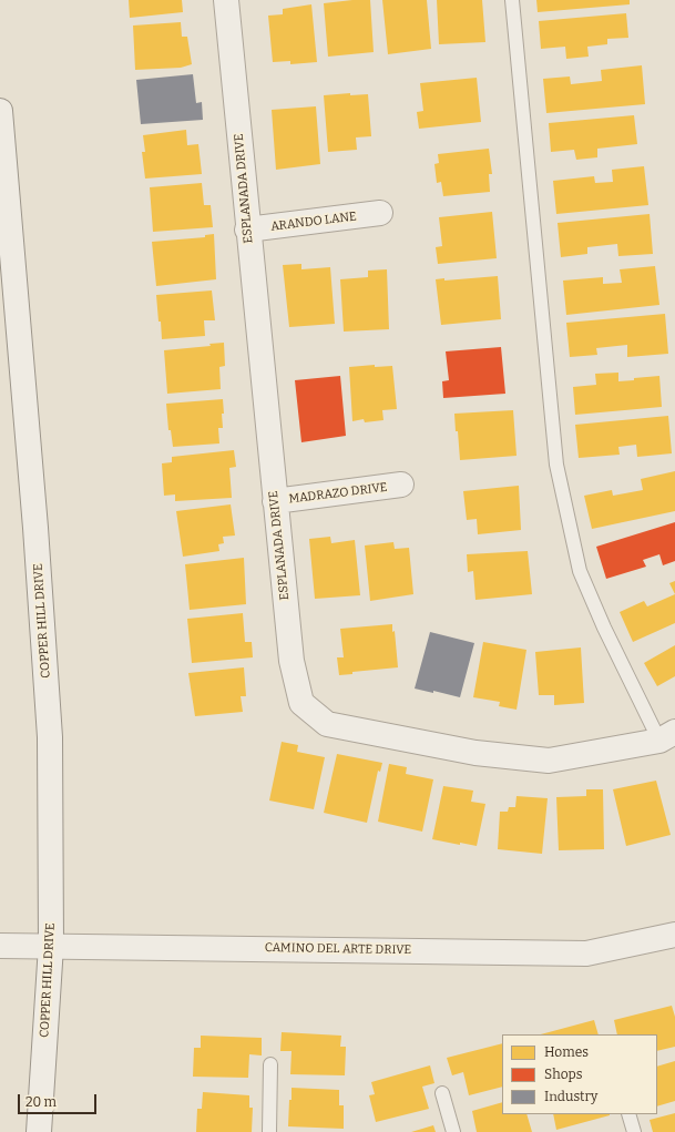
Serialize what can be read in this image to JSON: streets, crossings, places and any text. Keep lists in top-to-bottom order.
{
  "streets": {
    "street": [
      "ESPLANADA DRIVE",
      "ARANDO LANE",
      "MADRAZO DRIVE",
      "COPPER HILL DRIVE",
      "CAMINO DEL ARTE DRIVE"
    ]
  },
  "crossings": [
    ["ESPLANADA DRIVE", "ARANDO LANE"],
    ["ESPLANADA DRIVE", "MADRAZO DRIVE"],
    ["COPPER HILL DRIVE", "CAMINO DEL ARTE DRIVE"]
  ],
  "legend": ["Homes", "Shops", "Industry"],
  "scale_bar": "20 m"
}
